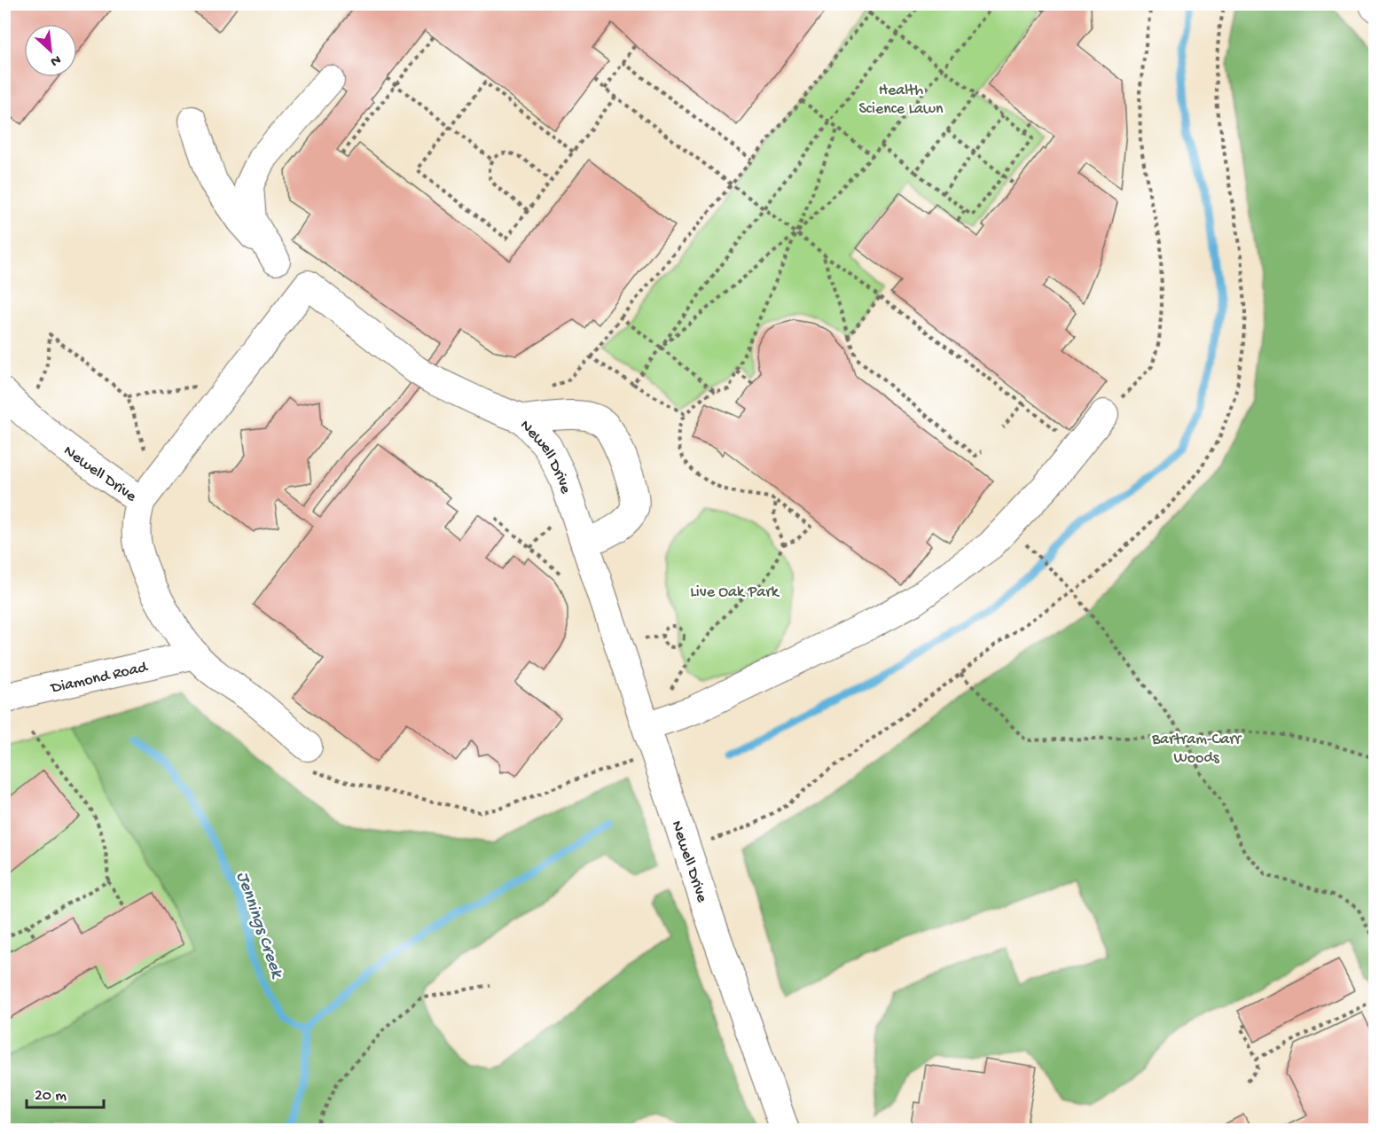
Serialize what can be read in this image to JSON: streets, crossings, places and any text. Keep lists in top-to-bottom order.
{
  "streets": {
    "street": ["Newell Drive", "Diamond Road"]
  },
  "water": ["Jennings Creek"],
  "parks": ["Health Science Lawn", "Live Oak Park", "Bartram-Carr Woods"],
  "scale_bar": "20 m",
  "north": "bottom right"
}
